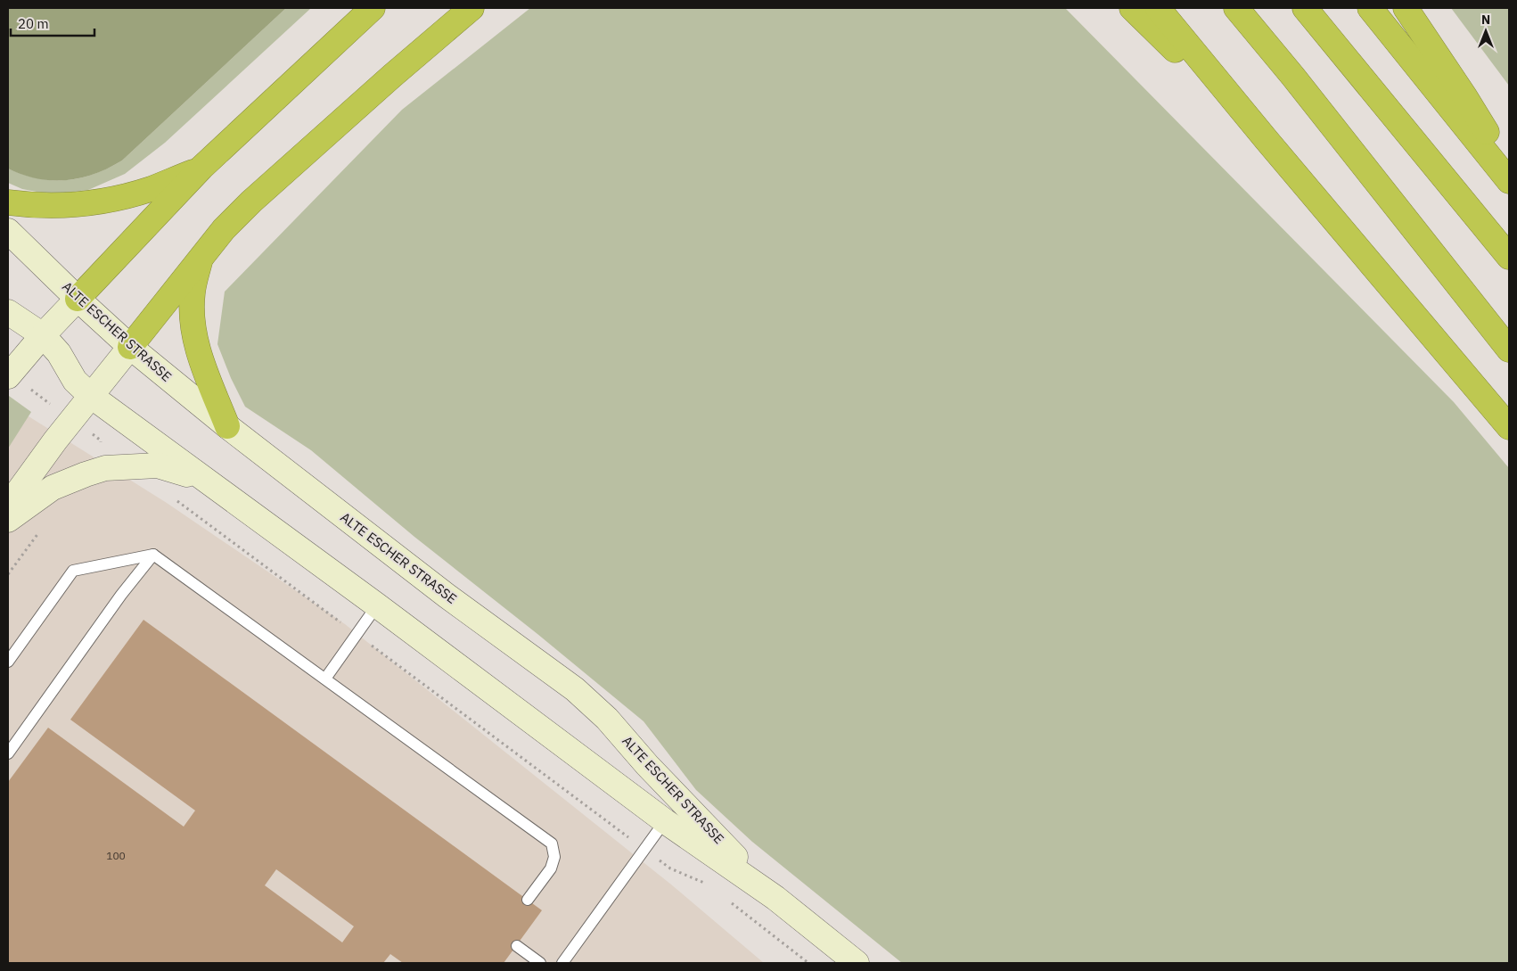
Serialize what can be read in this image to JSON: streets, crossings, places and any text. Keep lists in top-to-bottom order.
{
  "streets": {
    "street": ["ALTE ESCHER STRASSE"]
  },
  "house_numbers": ["100"],
  "scale_bar": "20 m",
  "north": "top"
}
